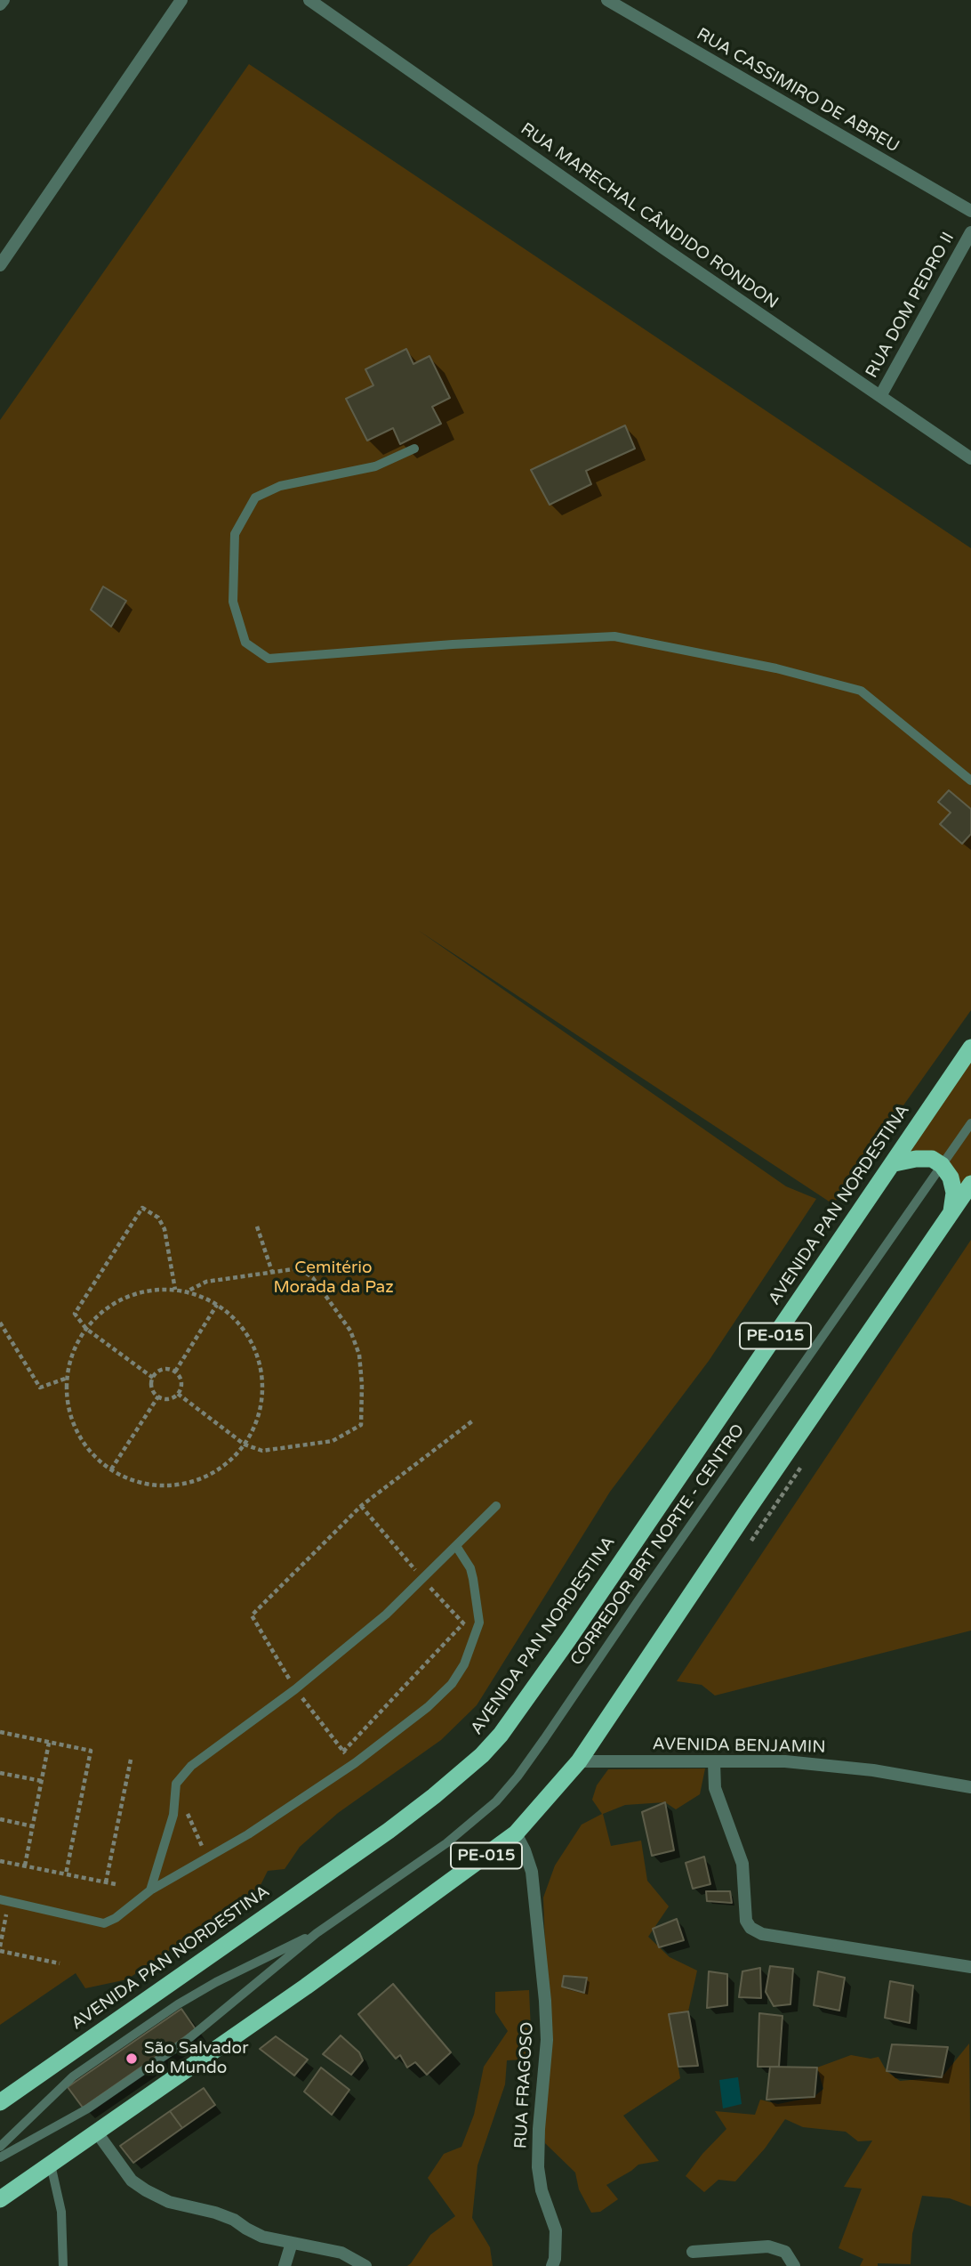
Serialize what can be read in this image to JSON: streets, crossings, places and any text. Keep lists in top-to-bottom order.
{
  "streets": {
    "highway": ["AVENIDA PAN NORDESTINA", "PE-015"],
    "street": [
      "RUA CASSIMIRO DE ABREU",
      "RUA MARECHAL CÂNDIDO RONDON",
      "RUA DOM PEDRO II",
      "AVENIDA BENJAMIN",
      "RUA FRAGOSO"
    ],
    "lane": ["CORREDOR BRT NORTE - CENTRO"]
  },
  "crossings": [
    ["RUA MARECHAL CÂNDIDO RONDON", "RUA DOM PEDRO II"],
    ["PE-015", "AVENIDA BENJAMIN"],
    ["PE-015", "RUA FRAGOSO"]
  ],
  "parks": ["Cemitério Morada da Paz"],
  "places": ["São Salvador do Mundo"]
}
